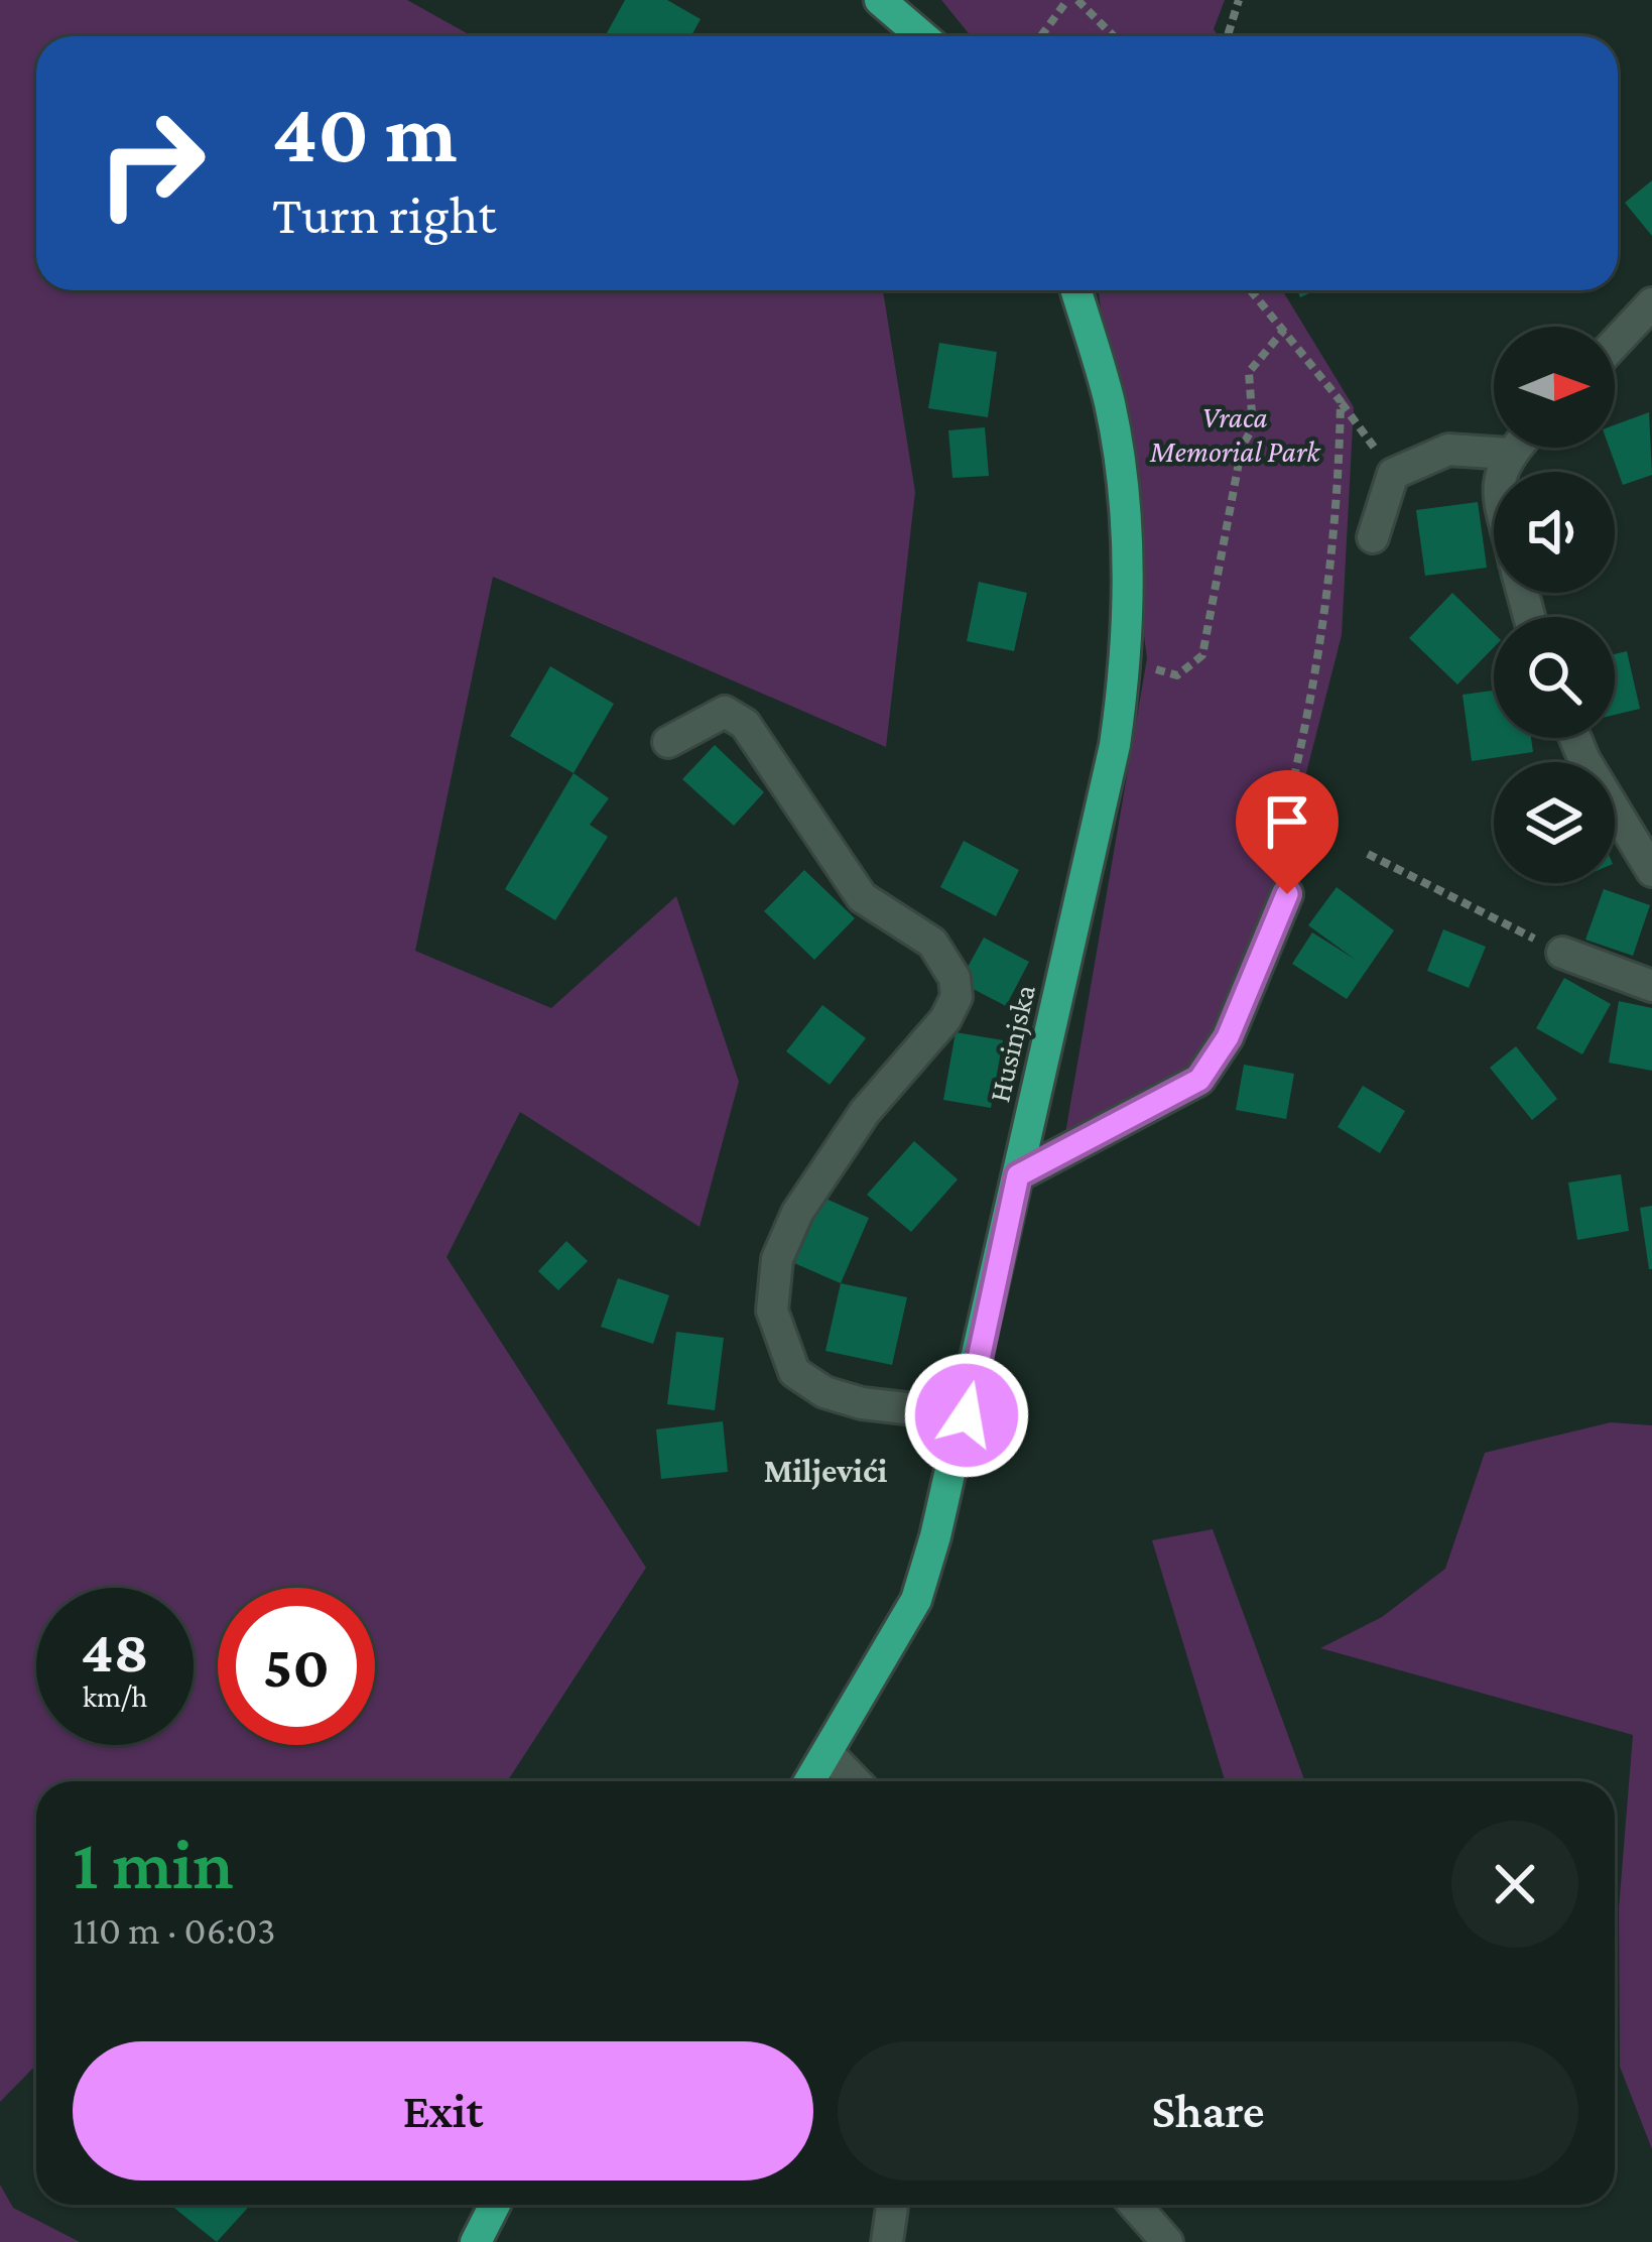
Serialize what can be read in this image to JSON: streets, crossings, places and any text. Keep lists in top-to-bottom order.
{
  "streets": {
    "main road": ["Husinjska"]
  },
  "districts": ["Miljevići"],
  "parks": ["Vraca Memorial Park"],
  "north": "right",
  "page": {
    "turn": ["40 m", "Turn right"],
    "speed": "48 km/h",
    "limit": "50",
    "heading": ["1 min", "110 m · 06:03"],
    "buttons": ["Exit", "Share"]
  }
}
